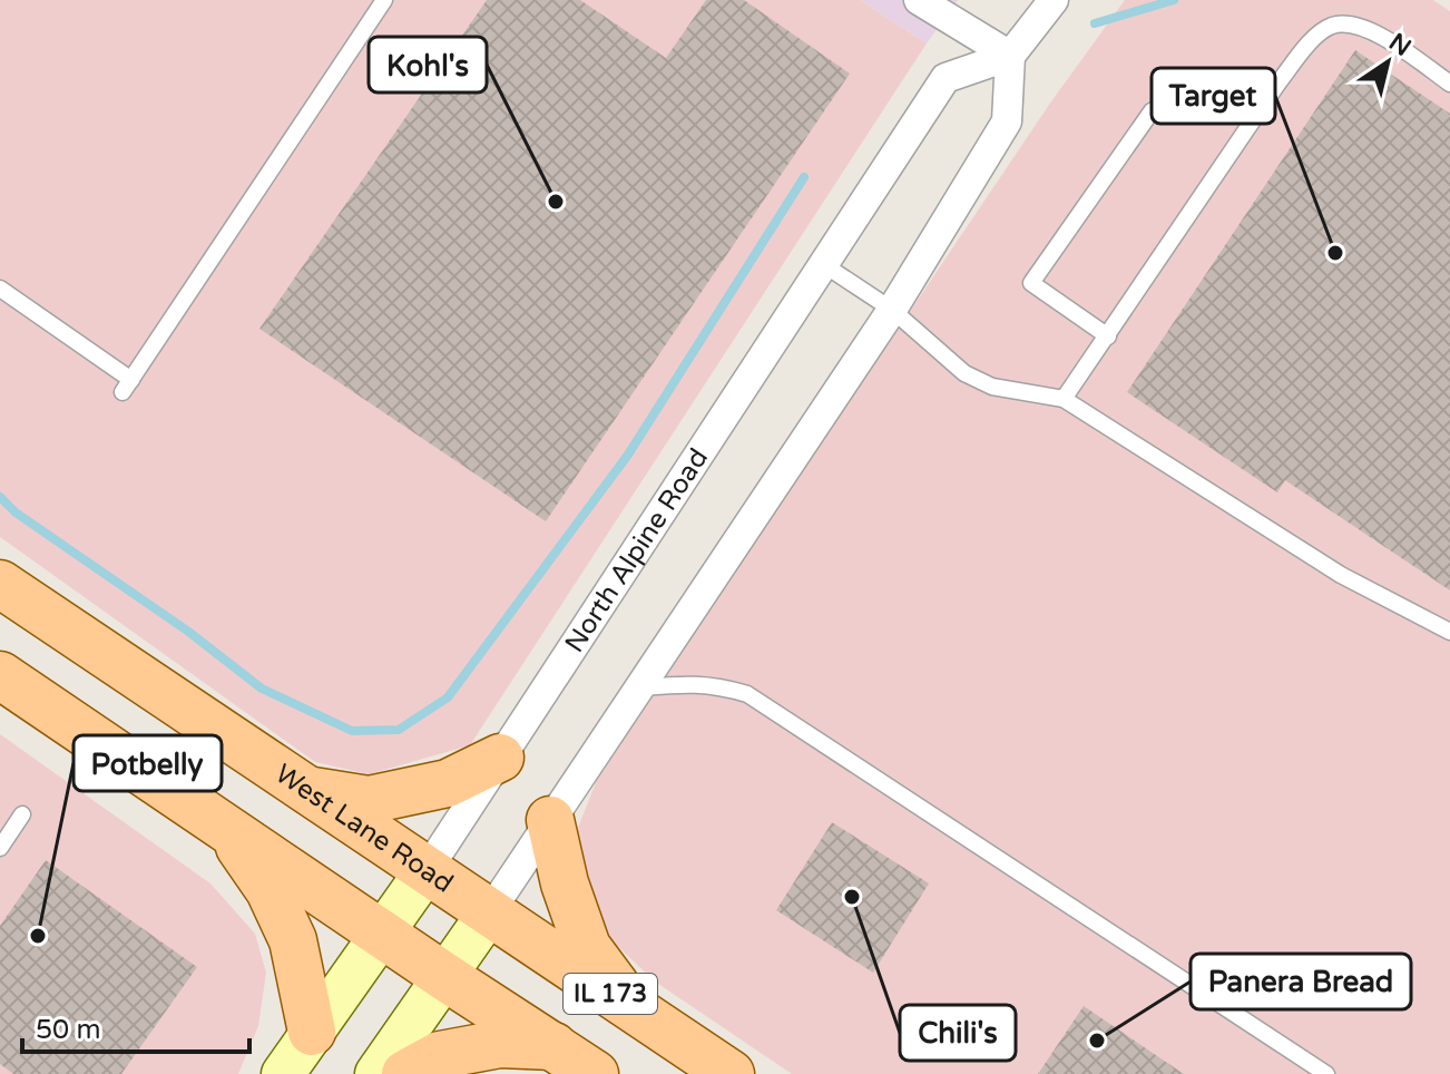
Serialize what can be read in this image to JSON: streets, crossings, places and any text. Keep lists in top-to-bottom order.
{
  "streets": {
    "main road": ["North Alpine Road", "West Lane Road", "IL 173"]
  },
  "crossings": [
    ["North Alpine Road", "West Lane Road"],
    ["North Alpine Road", "IL 173"]
  ],
  "places": [
    "Kohl's",
    "Target",
    "Chili's",
    "Potbelly",
    "Panera Bread"
  ],
  "scale_bar": "50 m",
  "north": "top right"
}
